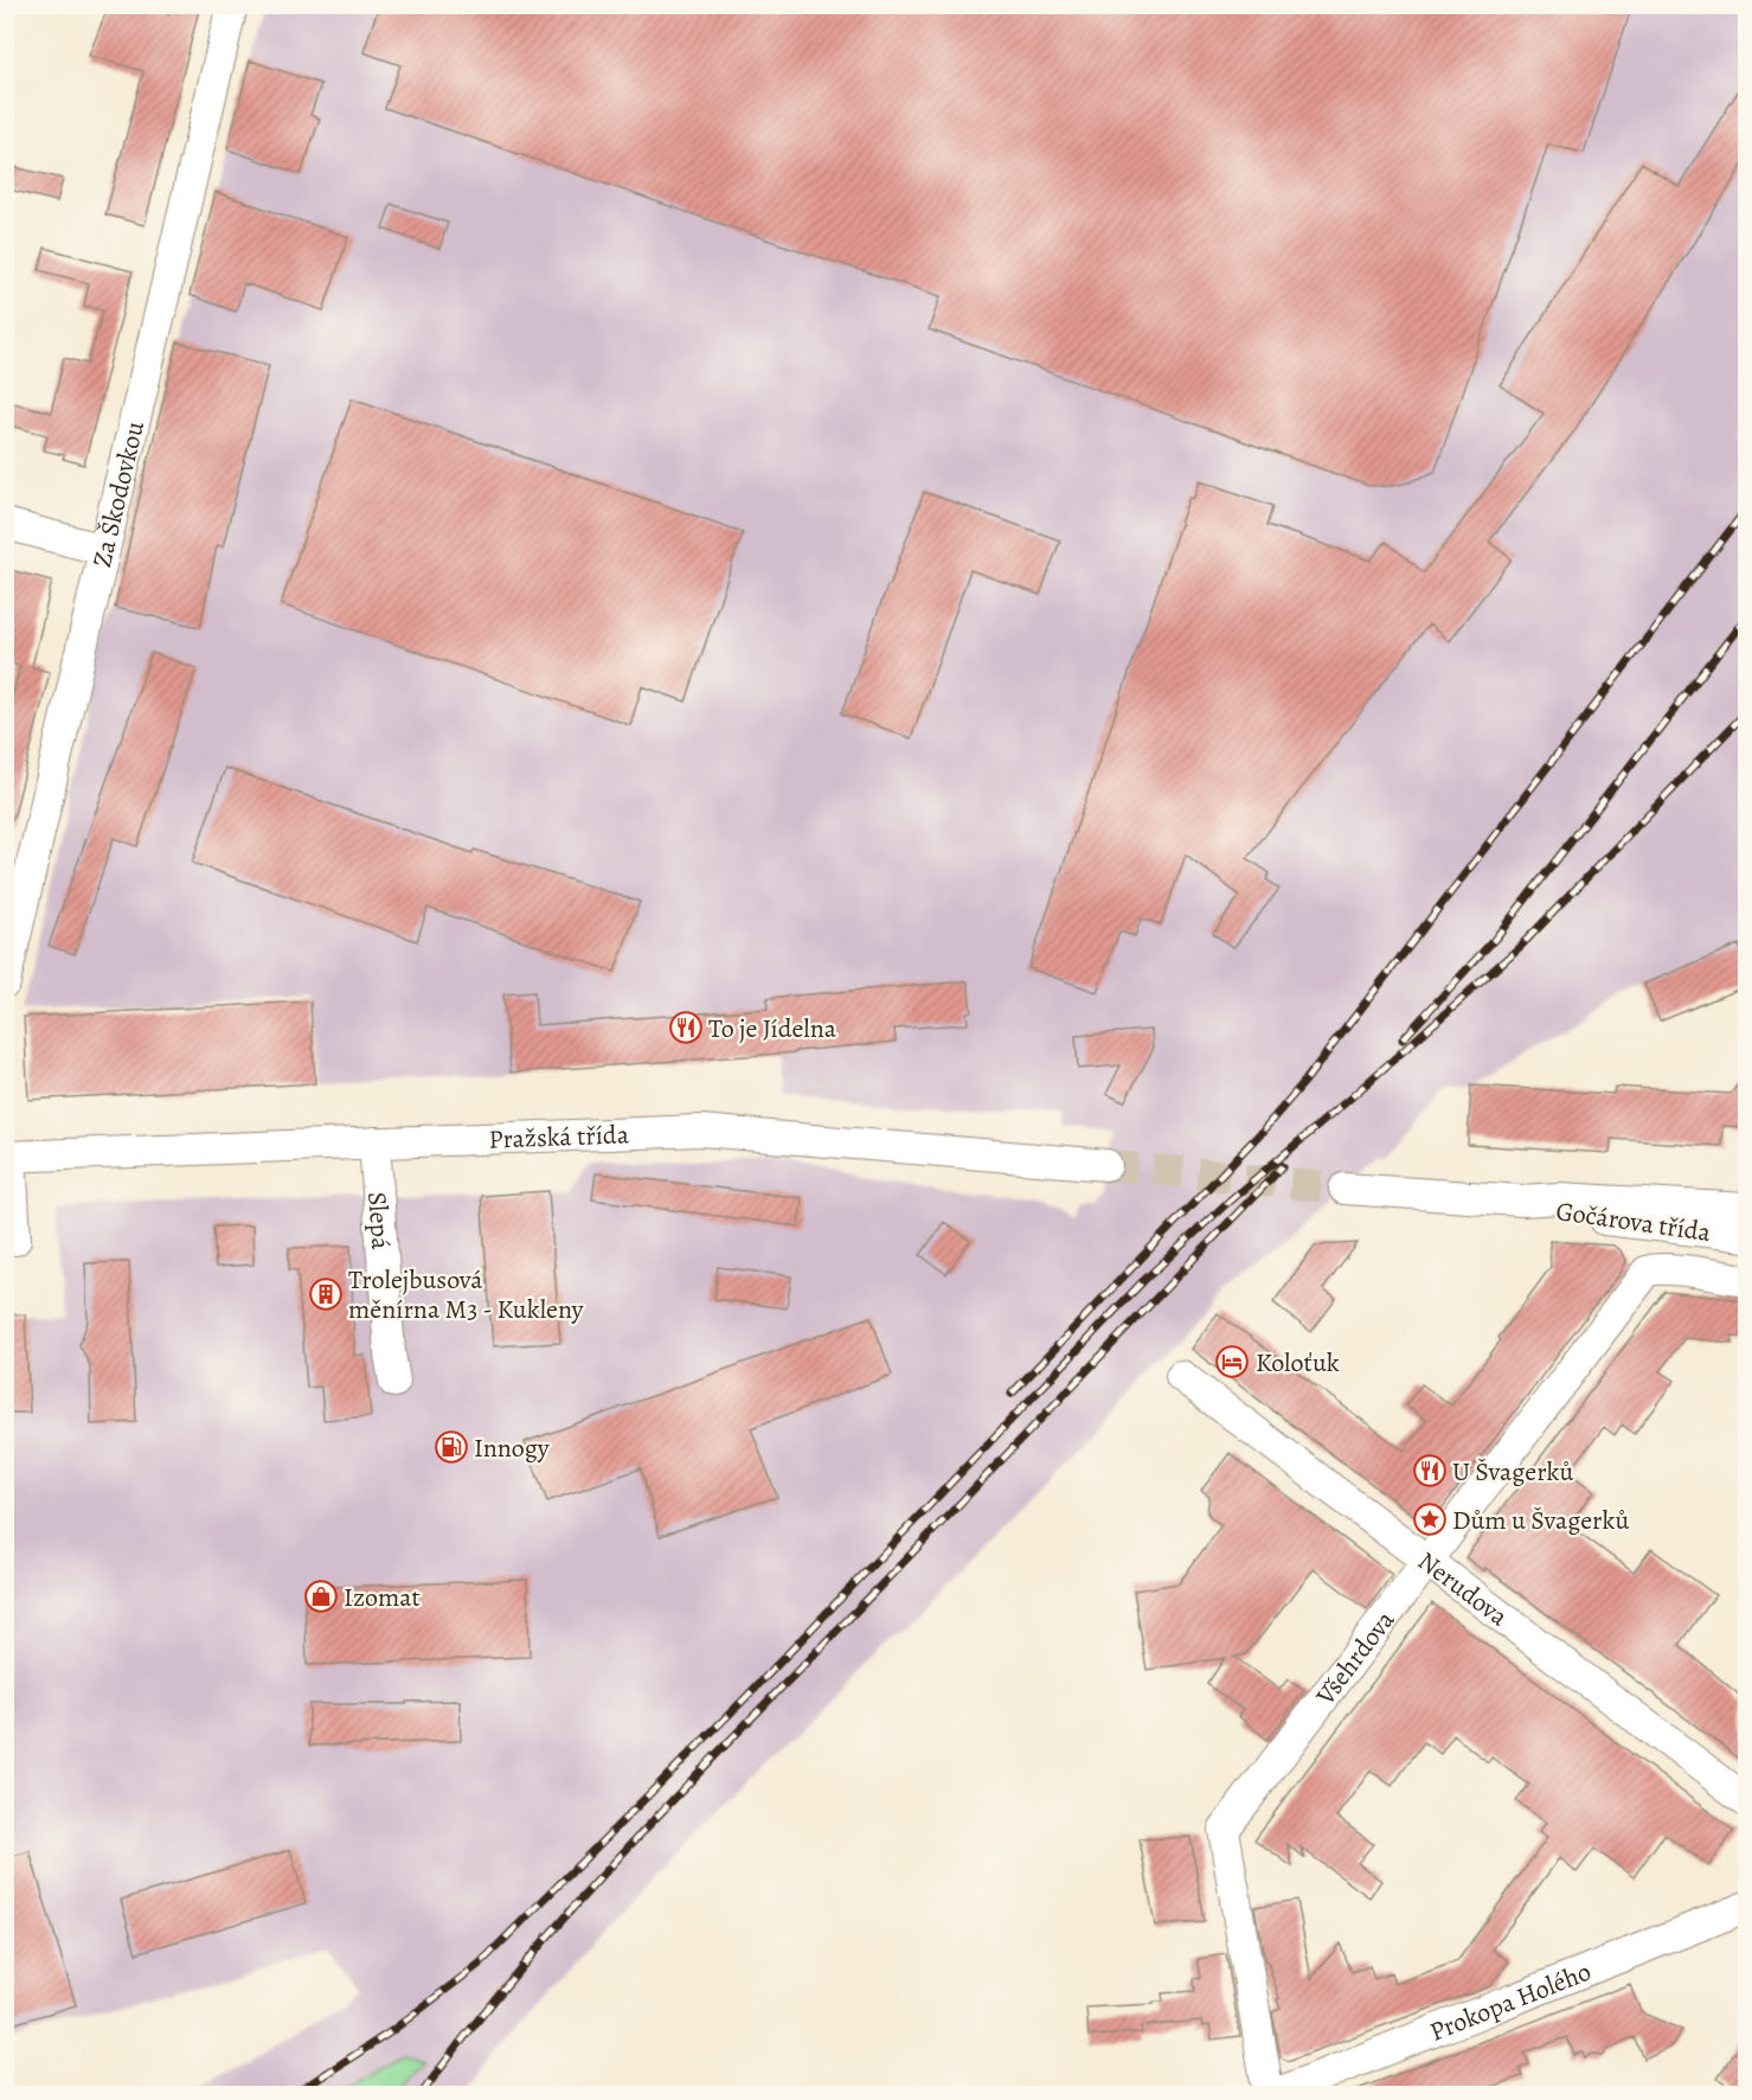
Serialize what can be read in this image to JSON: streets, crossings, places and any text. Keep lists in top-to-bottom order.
{
  "streets": {
    "street": [
      "Za Škodovkou",
      "Pražská třída",
      "Slepá",
      "Gočárova třída",
      "Nerudova",
      "Všehrdova",
      "Prokopa Holého"
    ]
  },
  "crossings": [
    ["Pražská třída", "Slepá"],
    ["Gočárova třída", "Všehrdova"],
    ["Nerudova", "Všehrdova"],
    ["Všehrdova", "Prokopa Holého"]
  ],
  "places": {
    "restaurant": ["To je Jídelna", "U Švagerků"],
    "building": ["Trolejbusová měnírna M3 - Kukleny"],
    "hotel": ["Koloťuk"],
    "fuel station": ["Innogy"],
    "place": ["Dům u Švagerků"],
    "shop": ["Izomat"]
  }
}
